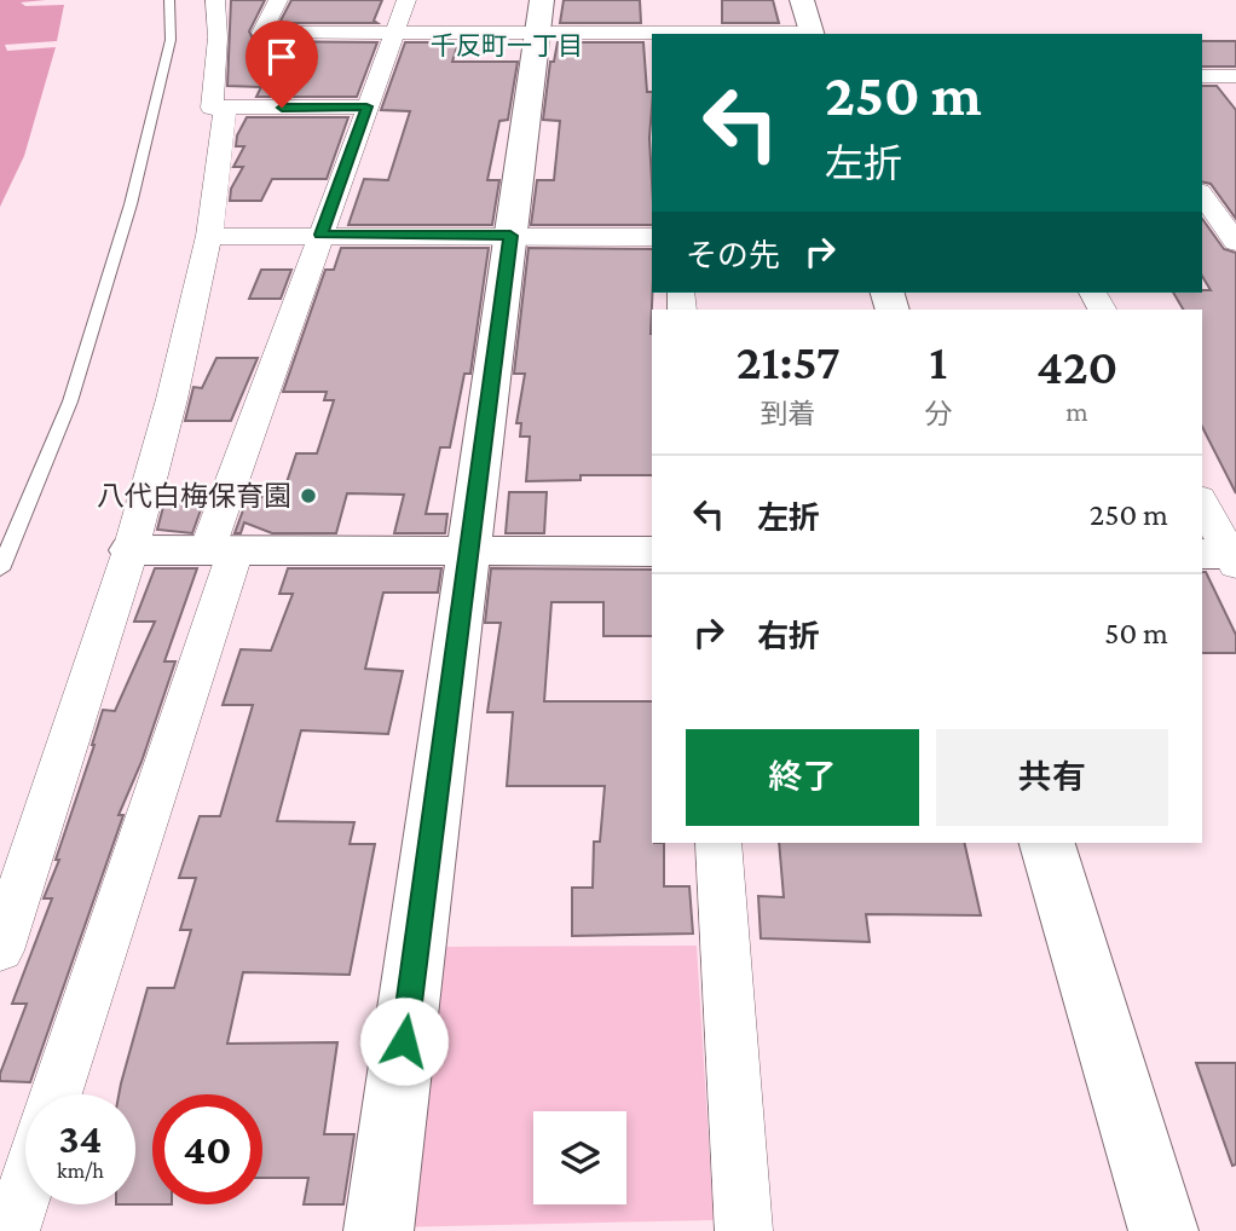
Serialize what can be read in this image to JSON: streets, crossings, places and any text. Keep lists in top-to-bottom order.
{
  "districts": ["千反町一丁目"],
  "places": ["八代白梅保育園"],
  "page": {
    "turn": ["250 m", "左折"],
    "then": "その先",
    "eta": [
      "21:57",
      "到着",
      "1",
      "分",
      "420",
      "m"
    ],
    "list": [
      {
        "name": "左折",
        "value": "250 m"
      },
      {
        "name": "右折",
        "value": "50 m"
      }
    ],
    "buttons": ["終了", "共有"],
    "speed": "34 km/h",
    "limit": "40"
  }
}
